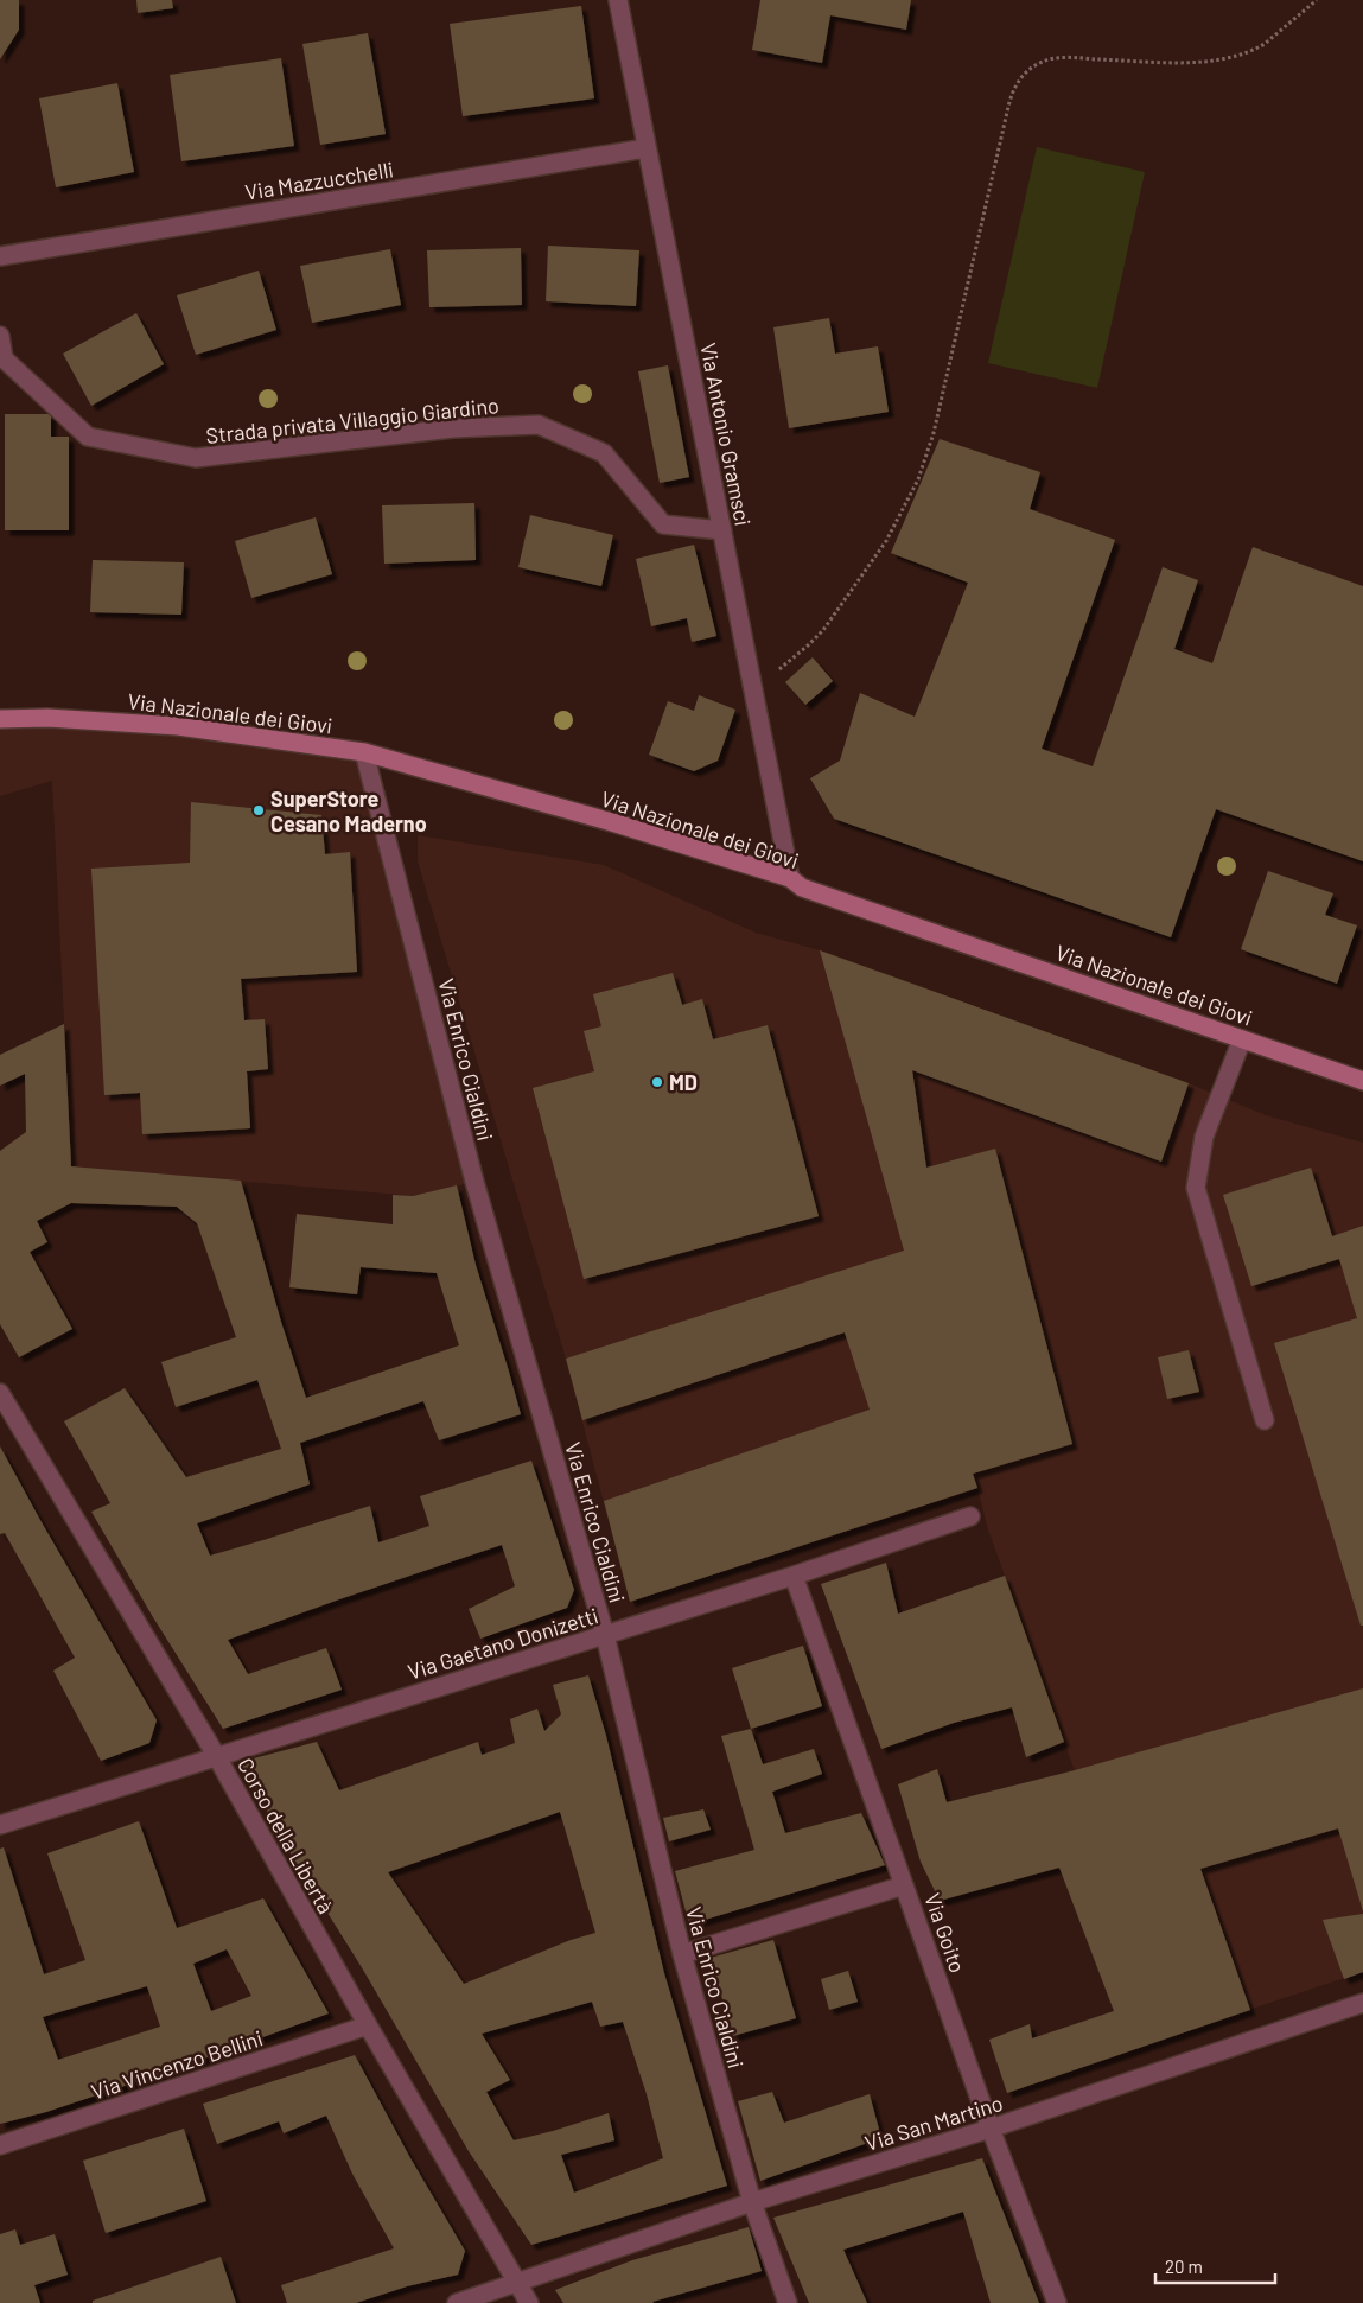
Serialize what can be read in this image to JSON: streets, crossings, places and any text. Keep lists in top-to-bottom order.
{
  "streets": {
    "main road": ["Via Nazionale dei Giovi"],
    "street": [
      "Via Mazzucchelli",
      "Strada privata Villaggio Giardino",
      "Via Antonio Gramsci",
      "Via Enrico Cialdini",
      "Via Gaetano Donizetti",
      "Corso della Libertà",
      "Via Goito",
      "Via Vincenzo Bellini",
      "Via San Martino"
    ]
  },
  "crossings": [
    ["Via Mazzucchelli", "Via Antonio Gramsci"],
    ["Strada privata Villaggio Giardino", "Via Antonio Gramsci"],
    ["Via Antonio Gramsci", "Via Nazionale dei Giovi"],
    ["Via Nazionale dei Giovi", "Via Enrico Cialdini"],
    ["Via Enrico Cialdini", "Via Gaetano Donizetti"],
    ["Via Enrico Cialdini", "Via San Martino"],
    ["Via Gaetano Donizetti", "Corso della Libertà"],
    ["Via Gaetano Donizetti", "Via Goito"],
    ["Corso della Libertà", "Via Vincenzo Bellini"],
    ["Corso della Libertà", "Via San Martino"],
    ["Via Goito", "Via San Martino"]
  ],
  "places": ["SuperStore Cesano Maderno", "MD"],
  "scale_bar": "20 m"
}
